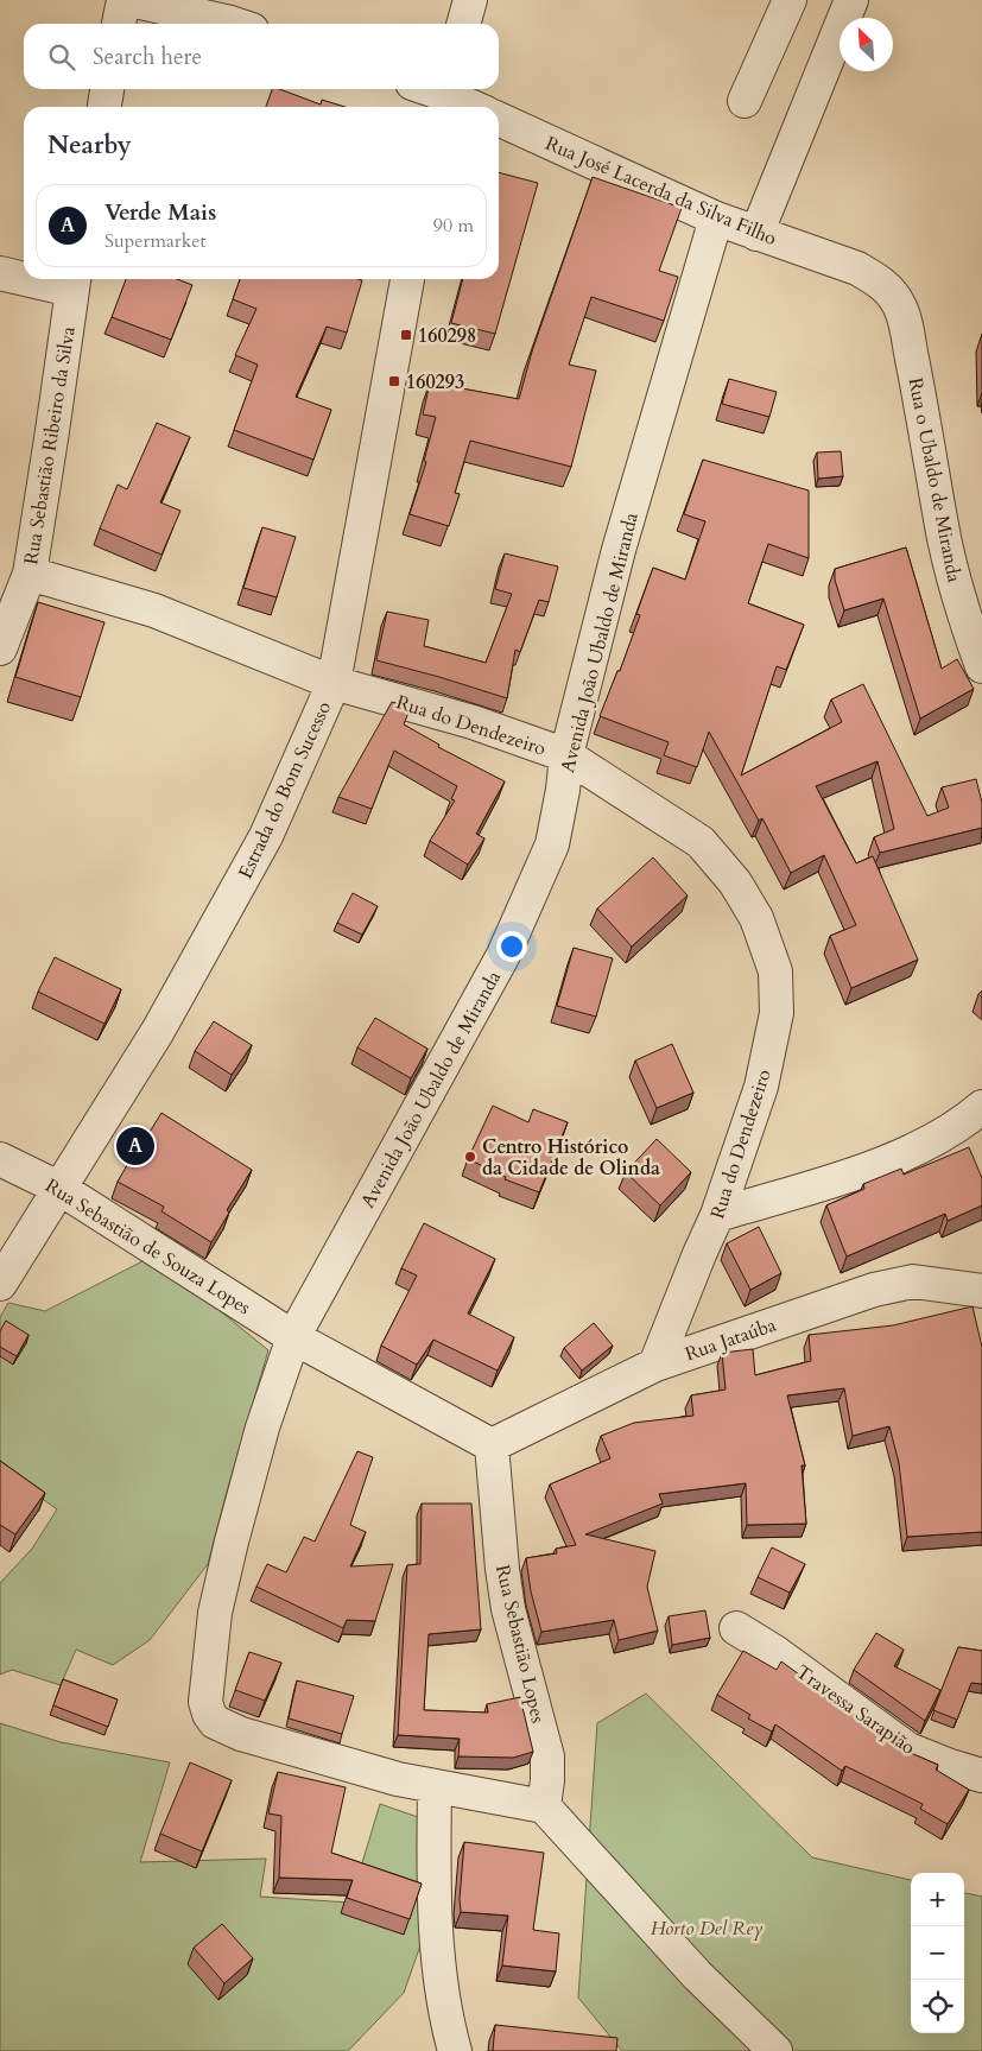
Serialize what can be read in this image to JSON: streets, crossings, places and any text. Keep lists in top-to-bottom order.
{
  "streets": {
    "street": [
      "Rua José Lacerda da Silva Filho",
      "Rua Sebastião Ribeiro da Silva",
      "Rua o Ubaldo de Miranda",
      "Avenida João Ubaldo de Miranda",
      "Rua do Dendezeiro",
      "Estrada do Bom Sucesso",
      "Rua Sebastião de Souza Lopes",
      "Rua Jataúba",
      "Rua Sebastião Lopes",
      "Travessa Sarapião"
    ]
  },
  "crossings": [
    ["Rua José Lacerda da Silva Filho", "Rua o Ubaldo de Miranda"],
    ["Rua José Lacerda da Silva Filho", "Avenida João Ubaldo de Miranda"],
    ["Rua Sebastião Ribeiro da Silva", "Rua do Dendezeiro"],
    ["Avenida João Ubaldo de Miranda", "Rua do Dendezeiro"],
    ["Avenida João Ubaldo de Miranda", "Rua Sebastião de Souza Lopes"],
    ["Rua do Dendezeiro", "Estrada do Bom Sucesso"],
    ["Rua do Dendezeiro", "Rua Jataúba"],
    ["Estrada do Bom Sucesso", "Rua Sebastião de Souza Lopes"],
    ["Rua Sebastião de Souza Lopes", "Rua Jataúba"],
    ["Rua Sebastião de Souza Lopes", "Rua Sebastião Lopes"],
    ["Rua Jataúba", "Rua Sebastião Lopes"]
  ],
  "parks": ["Horto Del Rey"],
  "places": {
    "transit": ["160298", "160293"],
    "other": ["Centro Histórico da Cidade de Olinda"]
  },
  "north": "top left",
  "page": {
    "search": "Search here",
    "heading": "Nearby",
    "list": [
      {
        "mark": "A",
        "name": "Verde Mais",
        "note": "Supermarket",
        "value": "90 m"
      }
    ],
    "pins": "A",
    "map_buttons": ["+", "−"]
  }
}
